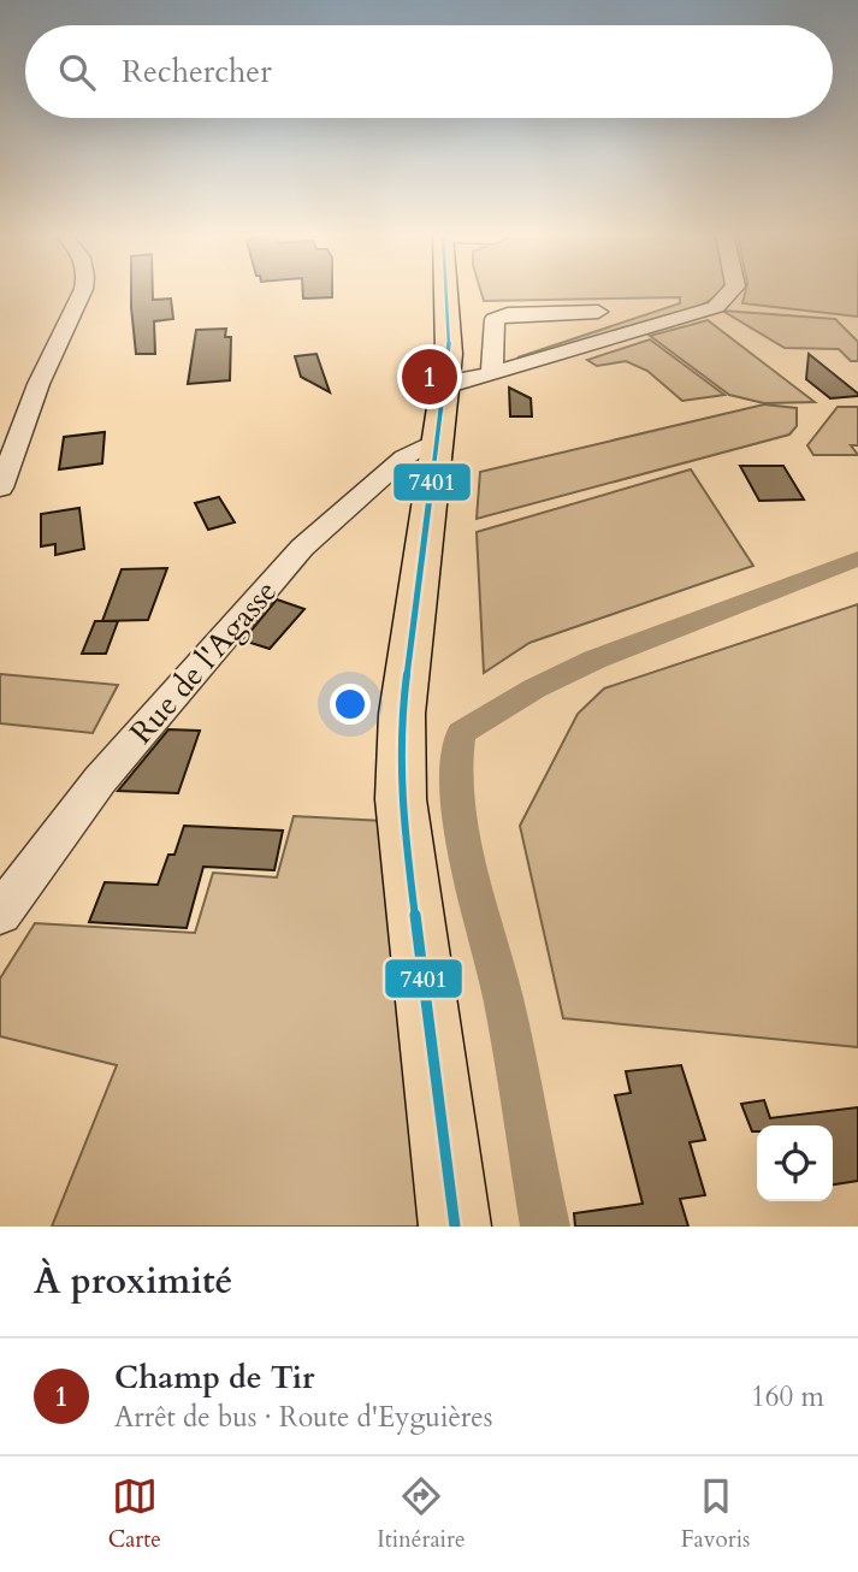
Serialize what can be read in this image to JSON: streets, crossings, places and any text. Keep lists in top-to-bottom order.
{
  "streets": {
    "street": ["Rue de l'Agasse"]
  },
  "lines": ["transit line 7401"],
  "page": {
    "search": "Rechercher",
    "pins": "1",
    "heading": "À proximité",
    "list": [
      {
        "mark": "1",
        "name": "Champ de Tir",
        "note": "Arrêt de bus · Route d'Eyguières",
        "value": "160 m"
      }
    ],
    "nav": ["Carte", "Itinéraire", "Favoris"]
  }
}
